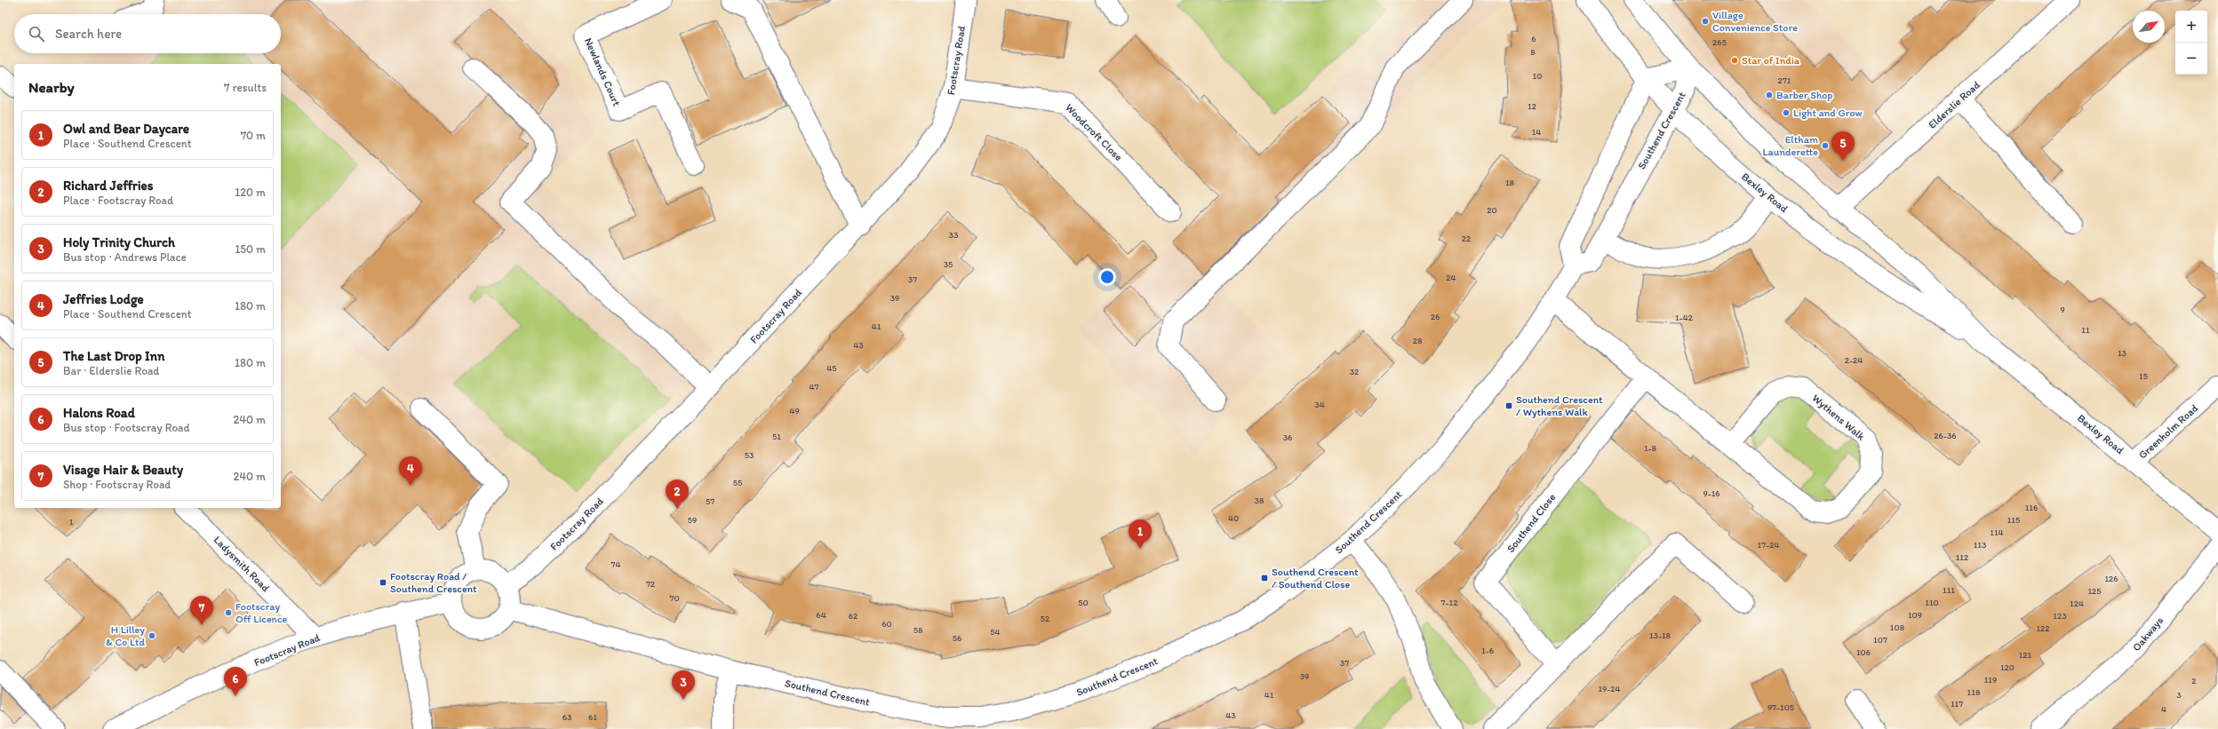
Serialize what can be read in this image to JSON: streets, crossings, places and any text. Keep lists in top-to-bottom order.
{
  "streets": {
    "street": [
      "Footscray Road",
      "Newlands Court",
      "Elderslie Road",
      "Southend Crescent",
      "Woodcroft Close",
      "Bexley Road",
      "Wythens Walk",
      "Greenholm Road",
      "Southend Close",
      "Ladysmith Road",
      "Oakways"
    ]
  },
  "crossings": [
    ["Footscray Road", "Southend Crescent"],
    ["Footscray Road", "Woodcroft Close"],
    ["Footscray Road", "Ladysmith Road"],
    ["Elderslie Road", "Bexley Road"],
    ["Southend Crescent", "Bexley Road"],
    ["Southend Crescent", "Wythens Walk"],
    ["Bexley Road", "Greenholm Road"],
    ["Wythens Walk", "Southend Close"]
  ],
  "places": {
    "other": [
      "Village Convenience Store",
      "Star of India",
      "Barber Shop",
      "Light and Grow",
      "Eltham Launderette",
      "Footscray Off Licence",
      "H Lilley & Co Ltd"
    ],
    "transit": ["Southend Crescent / Wythens Walk", "Southend Crescent / Southend Close", "Footscray Road / Southend Crescent"]
  },
  "house_numbers": [
    "6",
    "265",
    "8",
    "10",
    "271",
    "12",
    "14",
    "18",
    "20",
    "33",
    "22",
    "35",
    "24",
    "37",
    "39",
    "9",
    "26",
    "1-42",
    "41",
    "11",
    "28",
    "43",
    "13",
    "2-24",
    "45",
    "32",
    "15",
    "47",
    "34",
    "49",
    "26-36",
    "51",
    "36",
    "1-8",
    "53",
    "55",
    "9-16",
    "38",
    "57",
    "116",
    "40",
    "59",
    "115",
    "1",
    "114",
    "17-24",
    "113",
    "112",
    "74",
    "126",
    "72",
    "111",
    "125",
    "70",
    "50",
    "7-12",
    "110",
    "124",
    "64",
    "109",
    "62",
    "123",
    "52",
    "60",
    "108",
    "122",
    "58",
    "54",
    "13-18",
    "56",
    "107",
    "1-6",
    "106",
    "121",
    "37",
    "120",
    "39",
    "119",
    "2",
    "19-24",
    "118",
    "41",
    "3",
    "117",
    "97-105",
    "4",
    "43",
    "63",
    "61"
  ],
  "north": "top right",
  "page": {
    "map_buttons": ["+", "−"],
    "search": "Search here",
    "heading": ["Nearby", "7 results"],
    "list": [
      {
        "mark": "1",
        "name": "Owl and Bear Daycare",
        "note": "Place · Southend Crescent",
        "value": "70 m"
      },
      {
        "mark": "2",
        "name": "Richard Jeffries",
        "note": "Place · Footscray Road",
        "value": "120 m"
      },
      {
        "mark": "3",
        "name": "Holy Trinity Church",
        "note": "Bus stop · Andrews Place",
        "value": "150 m"
      },
      {
        "mark": "4",
        "name": "Jeffries Lodge",
        "note": "Place · Southend Crescent",
        "value": "180 m"
      },
      {
        "mark": "5",
        "name": "The Last Drop Inn",
        "note": "Bar · Elderslie Road",
        "value": "180 m"
      },
      {
        "mark": "6",
        "name": "Halons Road",
        "note": "Bus stop · Footscray Road",
        "value": "240 m"
      },
      {
        "mark": "7",
        "name": "Visage Hair & Beauty",
        "note": "Shop · Footscray Road",
        "value": "240 m"
      }
    ],
    "pins": [
      "5",
      "4",
      "2",
      "1",
      "7",
      "6",
      "3"
    ]
  }
}
